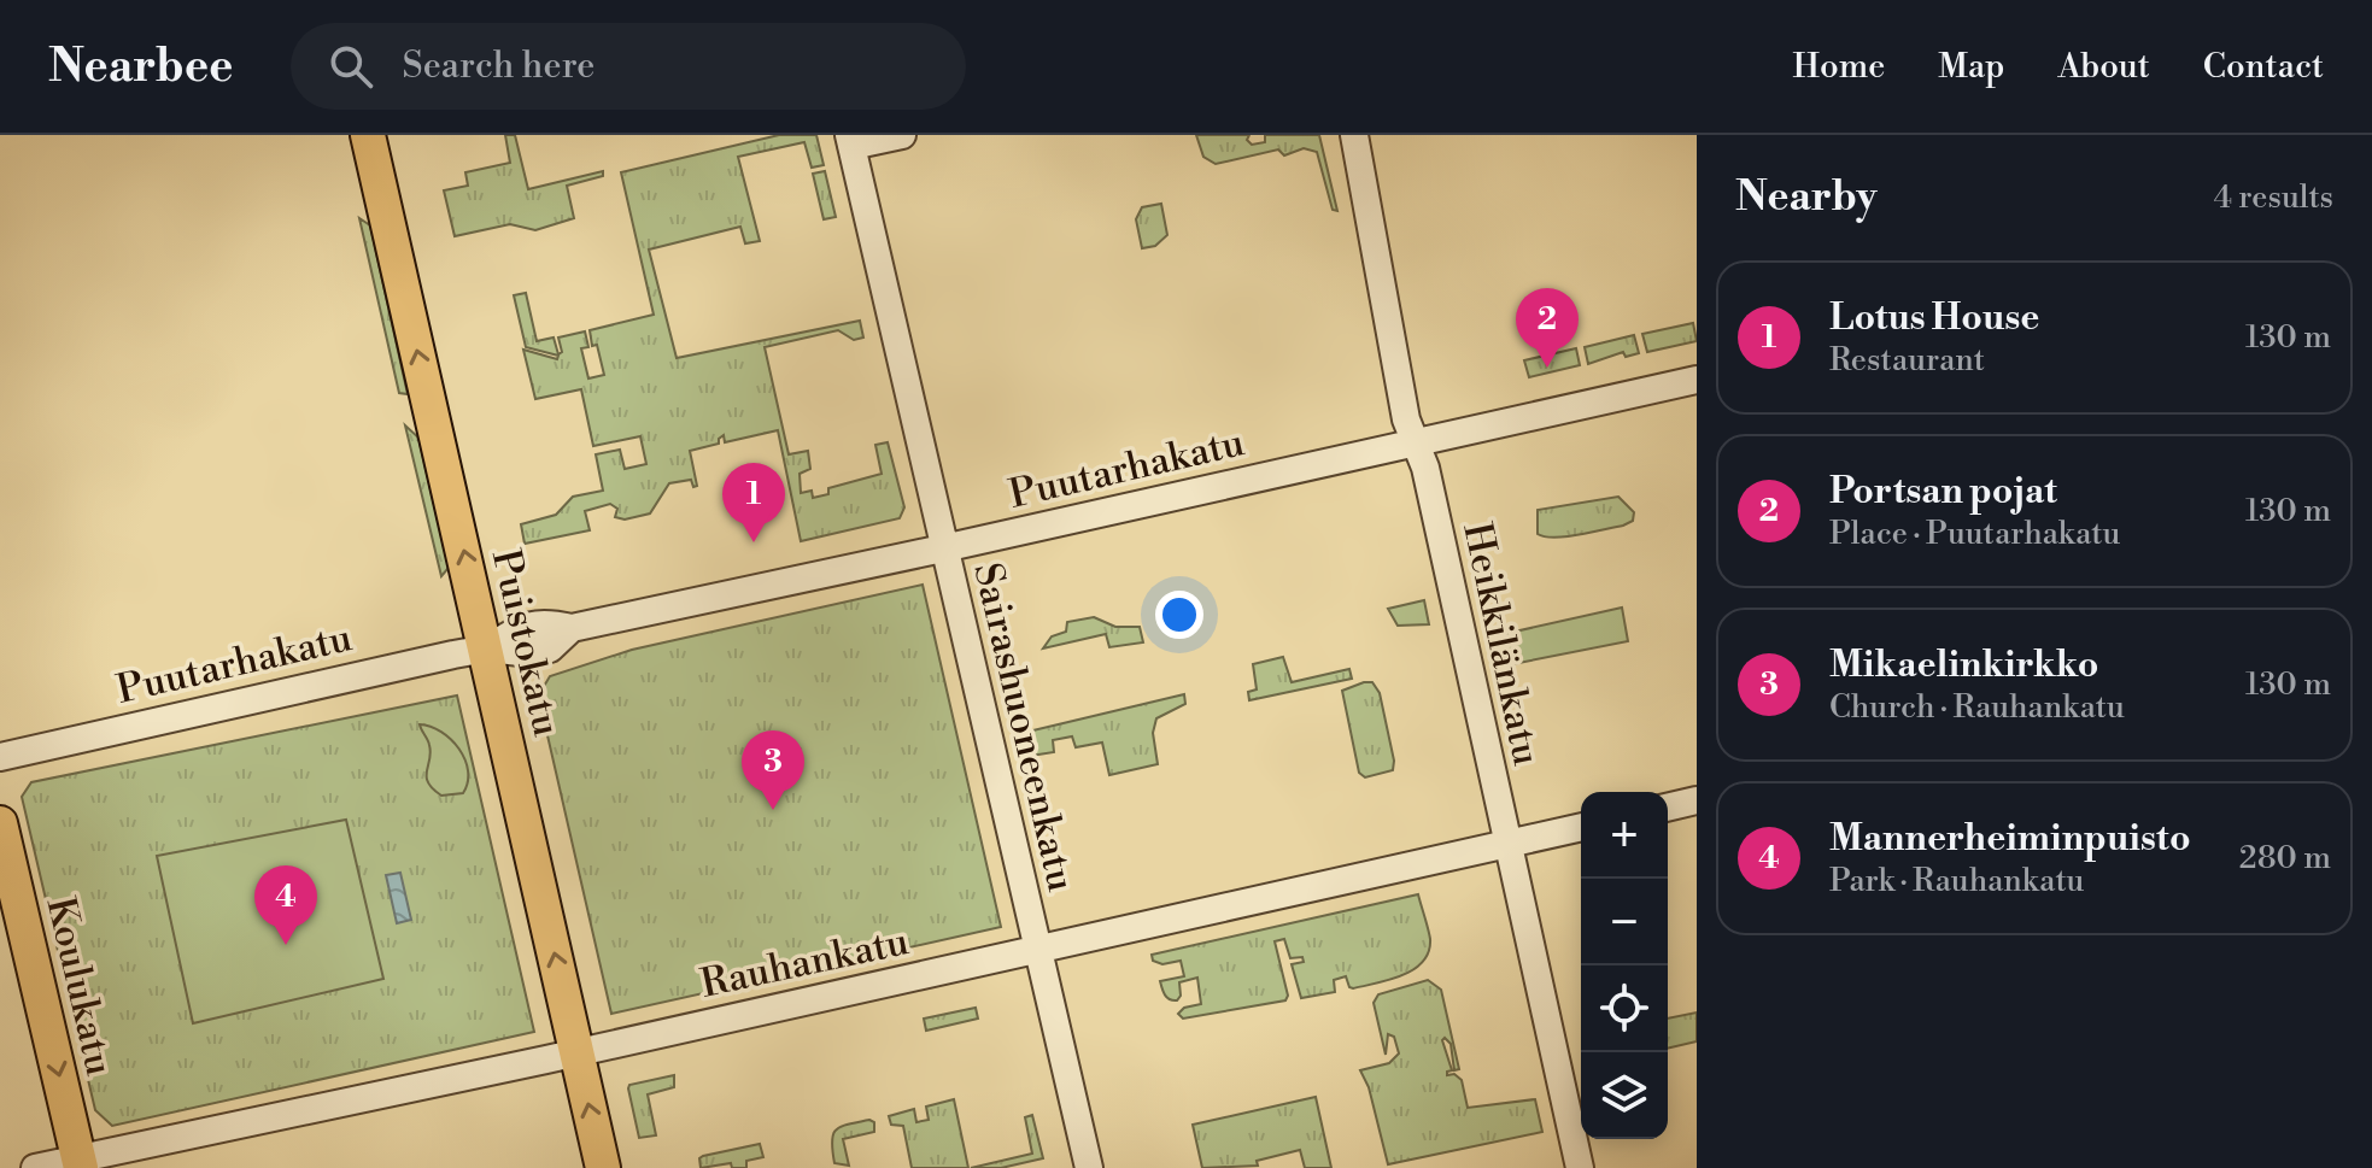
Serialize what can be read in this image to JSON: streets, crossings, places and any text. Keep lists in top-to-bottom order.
{
  "streets": {
    "main road": ["Puistokatu", "Koulukatu"],
    "street": [
      "Puutarhakatu",
      "Heikkilänkatu",
      "Sairashuoneenkatu",
      "Rauhankatu"
    ]
  },
  "crossings": [
    ["Puutarhakatu", "Puistokatu"],
    ["Puutarhakatu", "Heikkilänkatu"],
    ["Puutarhakatu", "Sairashuoneenkatu"],
    ["Puistokatu", "Rauhankatu"],
    ["Heikkilänkatu", "Rauhankatu"],
    ["Sairashuoneenkatu", "Rauhankatu"],
    ["Rauhankatu", "Koulukatu"]
  ],
  "one_way": ["Puistokatu", "Koulukatu"],
  "page": {
    "header": "Nearbee",
    "search": "Search here",
    "nav": [
      "Home",
      "Map",
      "About",
      "Contact"
    ],
    "heading": ["Nearby", "4 results"],
    "list": [
      {
        "mark": "1",
        "name": "Lotus House",
        "note": "Restaurant",
        "value": "130 m"
      },
      {
        "mark": "2",
        "name": "Portsan pojat",
        "note": "Place · Puutarhakatu",
        "value": "130 m"
      },
      {
        "mark": "3",
        "name": "Mikaelinkirkko",
        "note": "Church · Rauhankatu",
        "value": "130 m"
      },
      {
        "mark": "4",
        "name": "Mannerheiminpuisto",
        "note": "Park · Rauhankatu",
        "value": "280 m"
      }
    ],
    "pins": [
      "2",
      "1",
      "3",
      "4"
    ],
    "map_buttons": ["+", "−"]
  }
}
